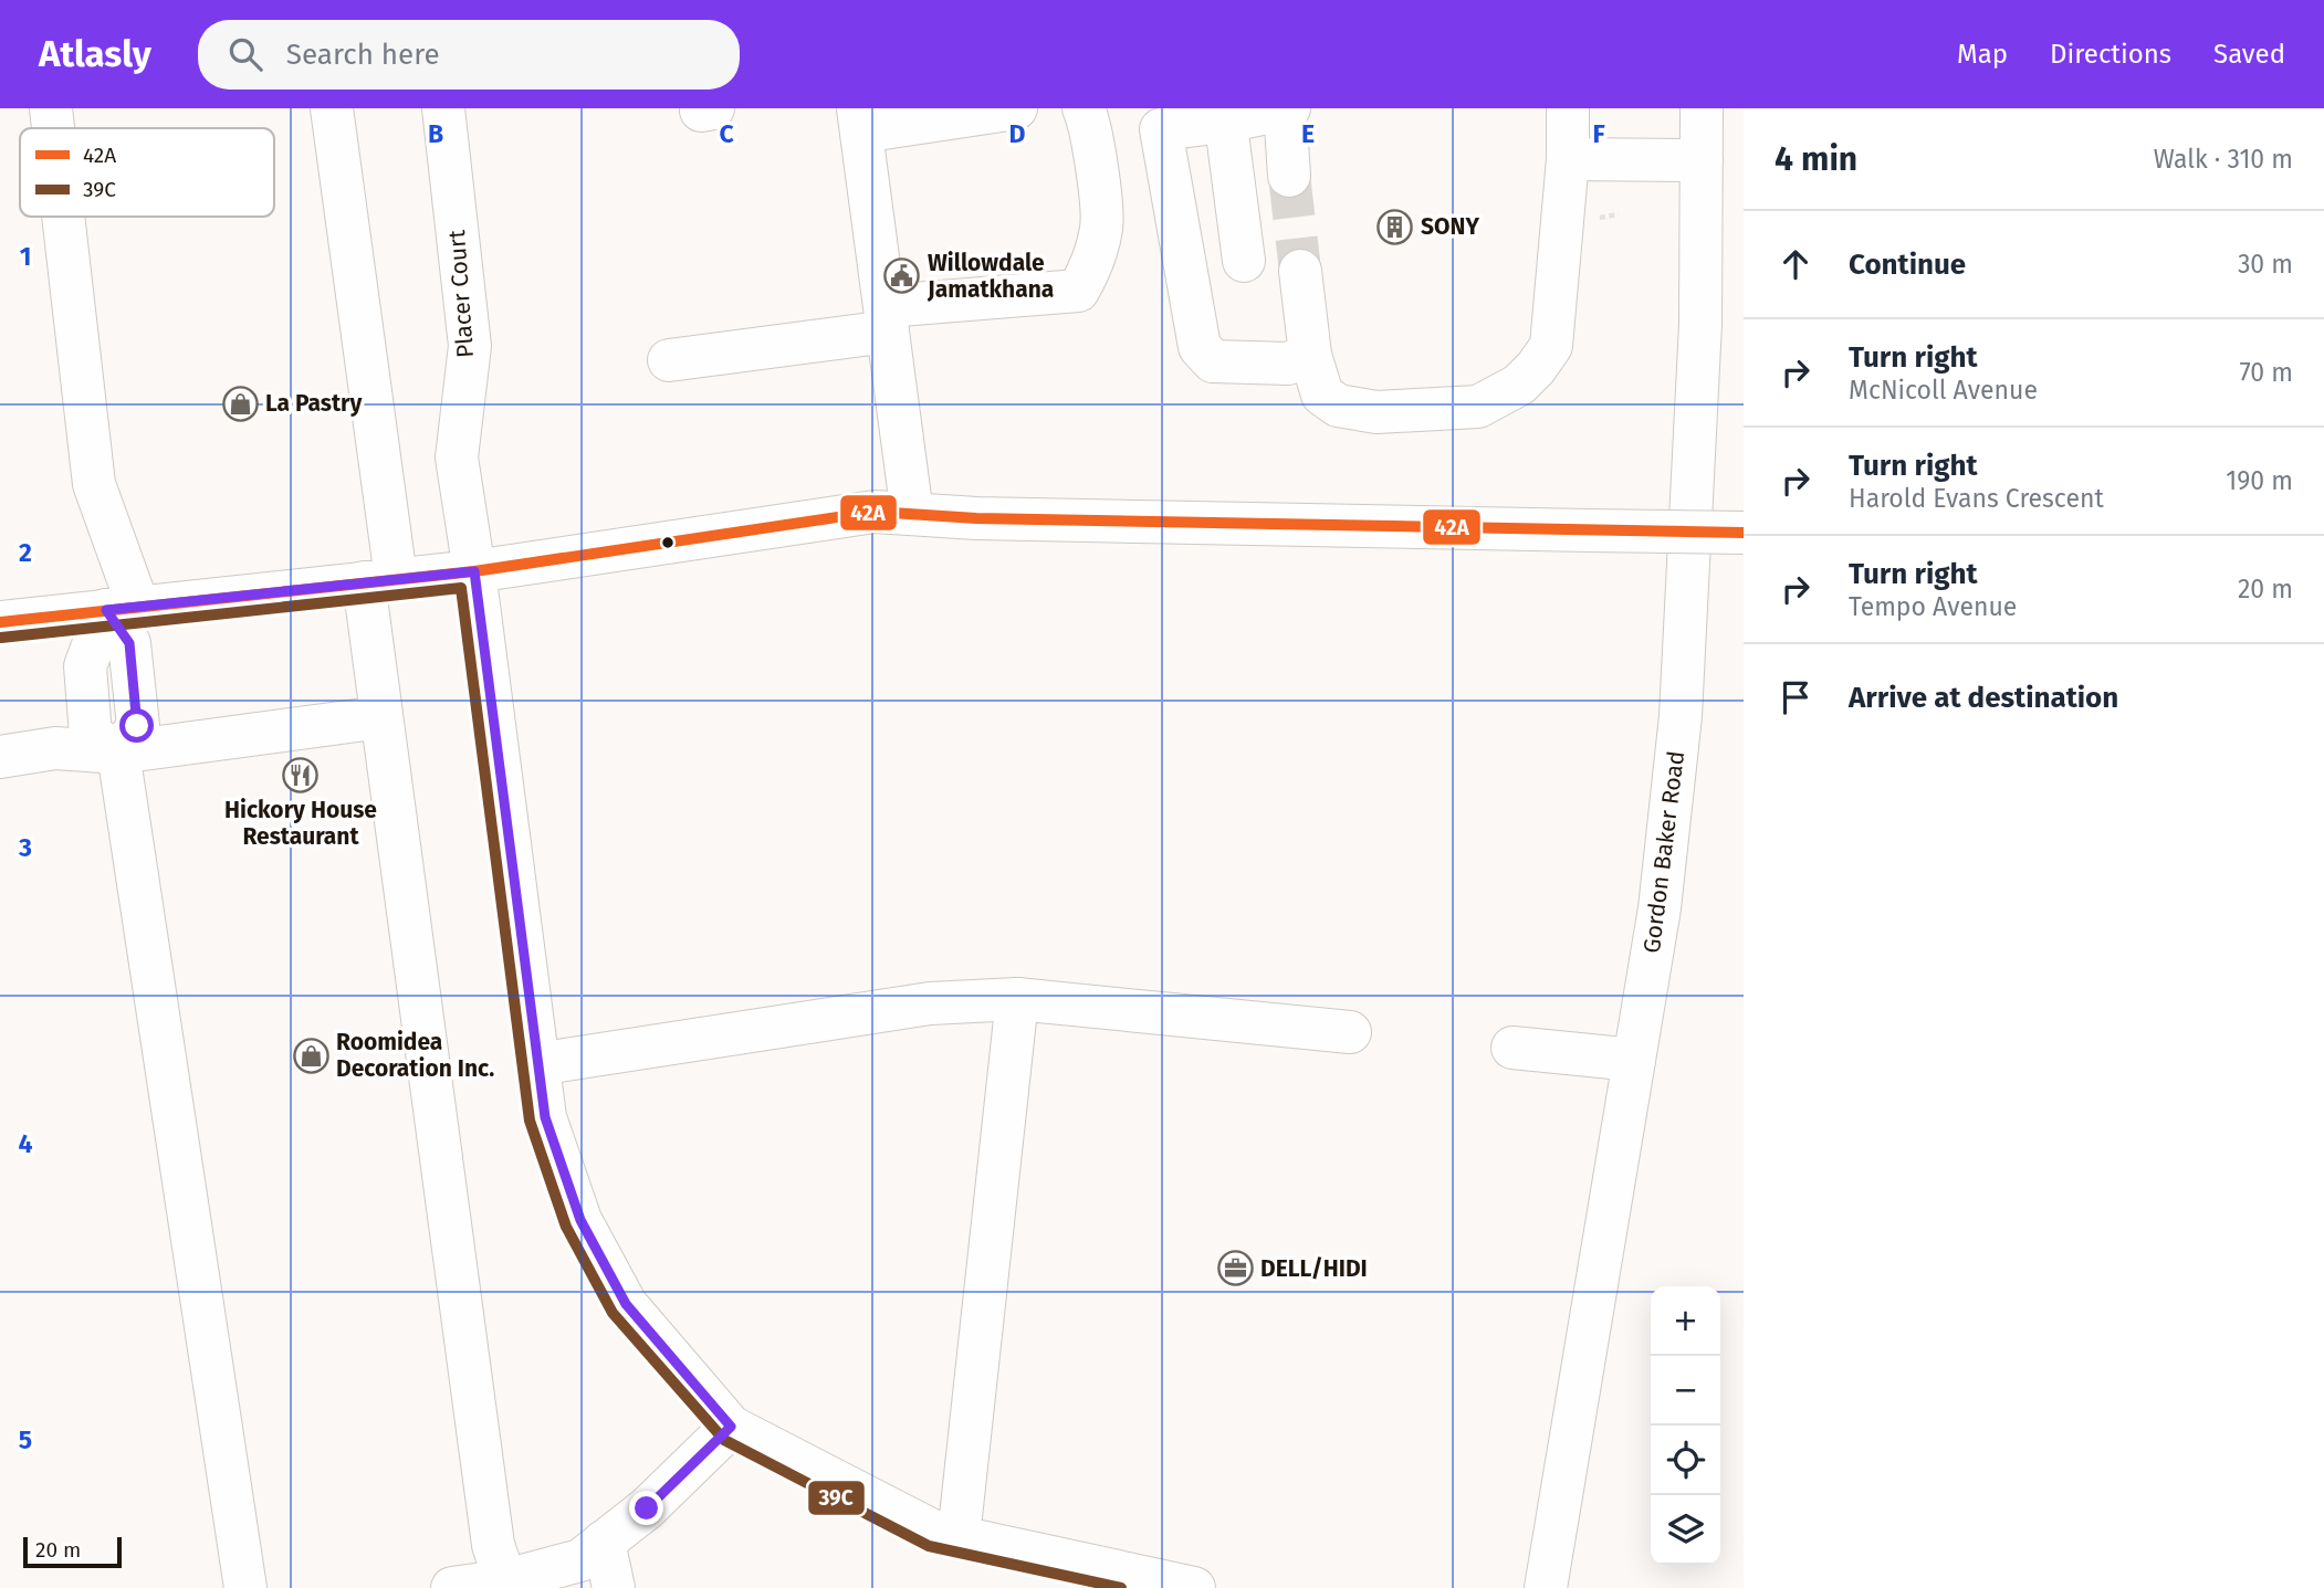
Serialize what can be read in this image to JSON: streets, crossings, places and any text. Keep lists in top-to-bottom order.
{
  "streets": {
    "street": ["Placer Court", "Gordon Baker Road"]
  },
  "places": {
    "building": ["SONY"],
    "public building": ["Willowdale Jamatkhana"],
    "shop": ["La Pastry", "Roomidea Decoration Inc."],
    "restaurant": ["Hickory House Restaurant"],
    "office": ["DELL/HIDI"]
  },
  "lines": ["transit line 42A", "transit line 39C"],
  "legend": ["42A", "39C"],
  "scale_bar": "20 m",
  "page": {
    "header": "Atlasly",
    "search": "Search here",
    "nav": ["Map", "Directions", "Saved"],
    "heading": ["4 min", "Walk · 310 m"],
    "list": [
      ["Continue", "30 m"],
      ["Turn right", "McNicoll Avenue", "70 m"],
      ["Turn right", "Harold Evans Crescent", "190 m"],
      ["Turn right", "Tempo Avenue", "20 m"],
      "Arrive at destination"
    ],
    "map_buttons": ["+", "−"],
    "scale": "20 m"
  },
  "grid": {
    "columns": [
      "B",
      "C",
      "D",
      "E",
      "F"
    ],
    "rows": [
      "1",
      "2",
      "3",
      "4",
      "5"
    ]
  }
}
